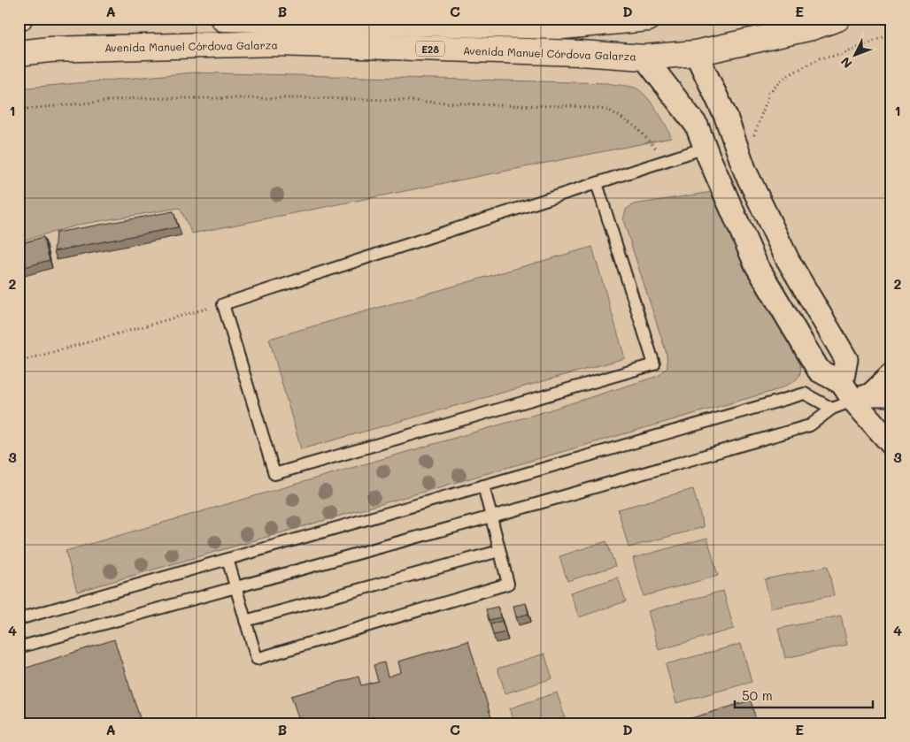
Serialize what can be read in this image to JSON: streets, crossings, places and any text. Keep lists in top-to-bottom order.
{
  "streets": {
    "main road": ["Avenida Manuel Córdova Galarza", "E28"]
  },
  "scale_bar": "50 m",
  "north": "bottom left",
  "grid": {
    "columns": [
      "A",
      "B",
      "C",
      "D",
      "E"
    ],
    "rows": [
      "1",
      "2",
      "3",
      "4"
    ]
  }
}
